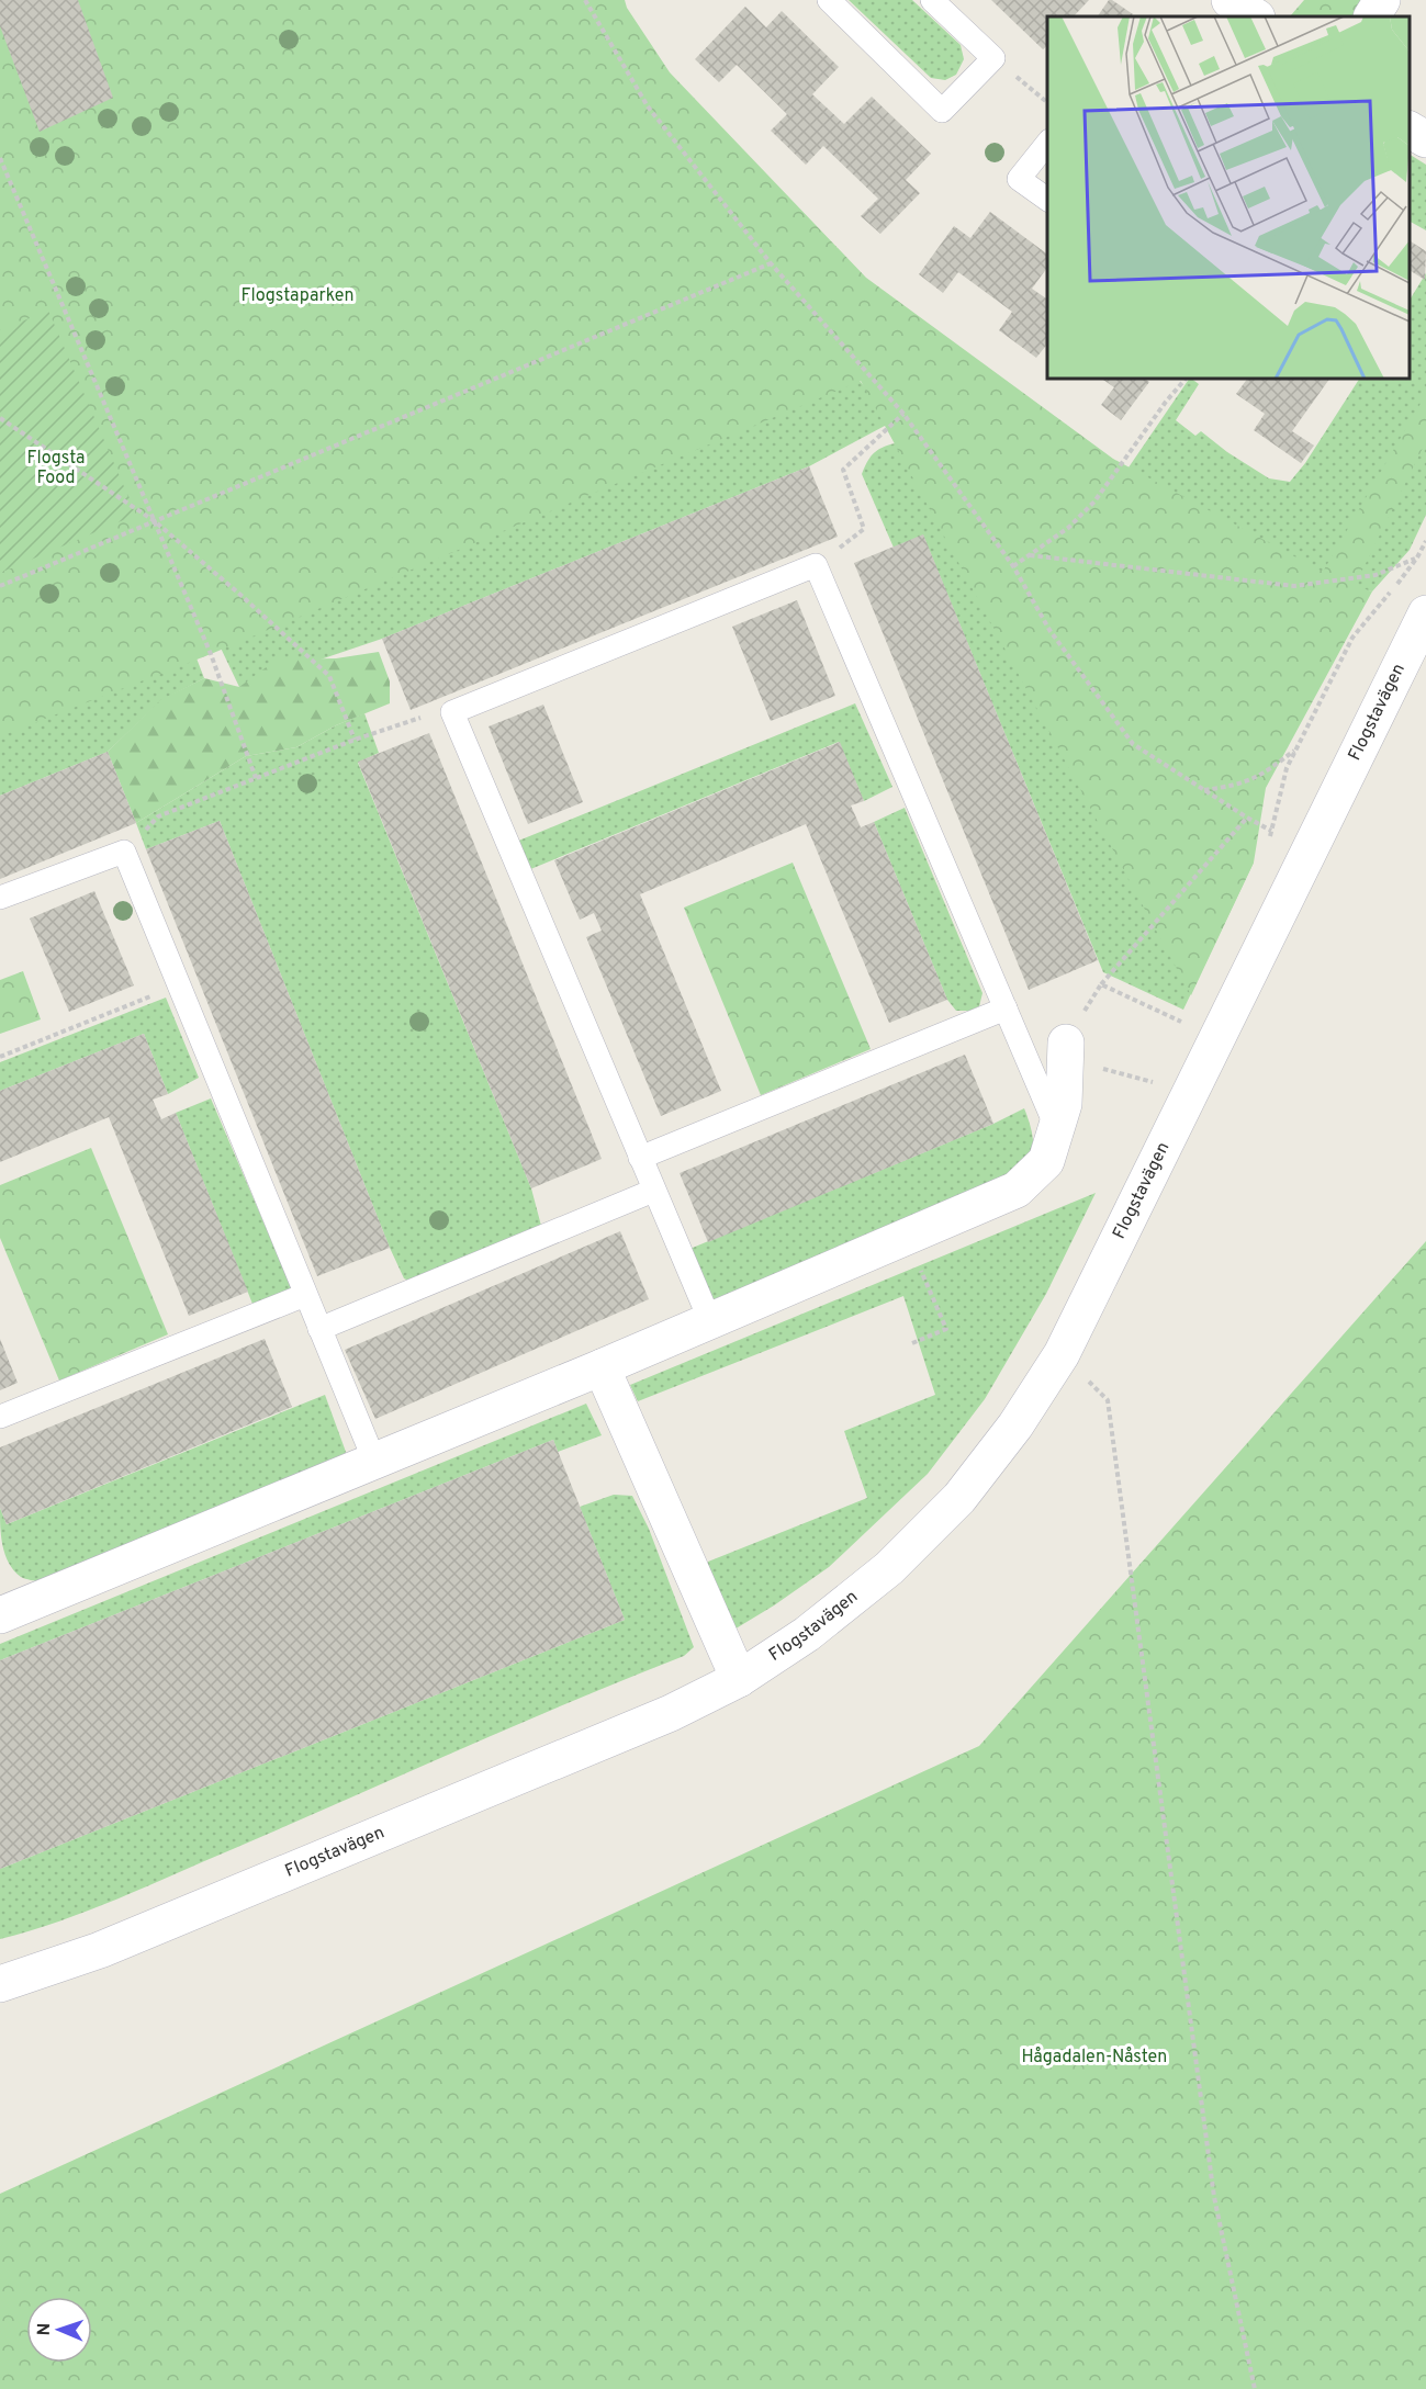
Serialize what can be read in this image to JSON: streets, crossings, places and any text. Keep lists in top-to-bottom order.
{
  "streets": {
    "street": ["Flogstavägen"]
  },
  "parks": ["Flogstaparken", "Flogsta Food", "Hågadalen-Nåsten"],
  "north": "left"
}
